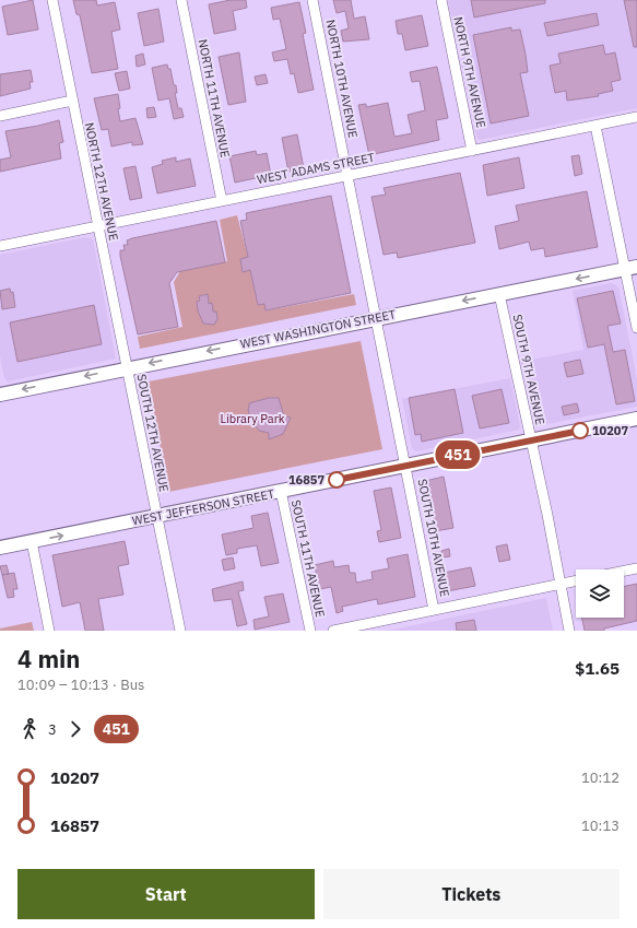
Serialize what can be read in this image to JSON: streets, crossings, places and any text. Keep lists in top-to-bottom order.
{
  "streets": {
    "main road": ["WEST WASHINGTON STREET", "WEST JEFFERSON STREET"],
    "street": [
      "NORTH 9TH AVENUE",
      "NORTH 10TH AVENUE",
      "NORTH 11TH AVENUE",
      "WEST ADAMS STREET",
      "NORTH 12TH AVENUE",
      "SOUTH 9TH AVENUE",
      "SOUTH 12TH AVENUE",
      "SOUTH 10TH AVENUE",
      "SOUTH 11TH AVENUE"
    ]
  },
  "crossings": [
    ["NORTH 9TH AVENUE", "WEST ADAMS STREET"],
    ["NORTH 10TH AVENUE", "WEST ADAMS STREET"],
    ["NORTH 10TH AVENUE", "WEST WASHINGTON STREET"],
    ["NORTH 10TH AVENUE", "SOUTH 10TH AVENUE"],
    ["NORTH 11TH AVENUE", "WEST ADAMS STREET"],
    ["WEST ADAMS STREET", "NORTH 12TH AVENUE"],
    ["NORTH 12TH AVENUE", "WEST WASHINGTON STREET"],
    ["NORTH 12TH AVENUE", "SOUTH 12TH AVENUE"],
    ["WEST WASHINGTON STREET", "SOUTH 9TH AVENUE"],
    ["WEST WASHINGTON STREET", "SOUTH 12TH AVENUE"],
    ["WEST WASHINGTON STREET", "SOUTH 10TH AVENUE"],
    ["SOUTH 9TH AVENUE", "WEST JEFFERSON STREET"],
    ["SOUTH 12TH AVENUE", "WEST JEFFERSON STREET"],
    ["WEST JEFFERSON STREET", "SOUTH 10TH AVENUE"],
    ["WEST JEFFERSON STREET", "SOUTH 11TH AVENUE"]
  ],
  "one_way": ["WEST WASHINGTON STREET"],
  "parks": ["Library Park"],
  "places": ["10207", "16857"],
  "lines": ["bus line 451"],
  "page": {
    "on_map": "451",
    "heading": ["4 min", "10:09 – 10:13 · Bus", "$1.65"],
    "legs": ["3", "451"],
    "list": [
      {
        "name": "10207",
        "value": "10:12"
      },
      {
        "name": "16857",
        "value": "10:13"
      }
    ],
    "buttons": ["Start", "Tickets"]
  }
}
